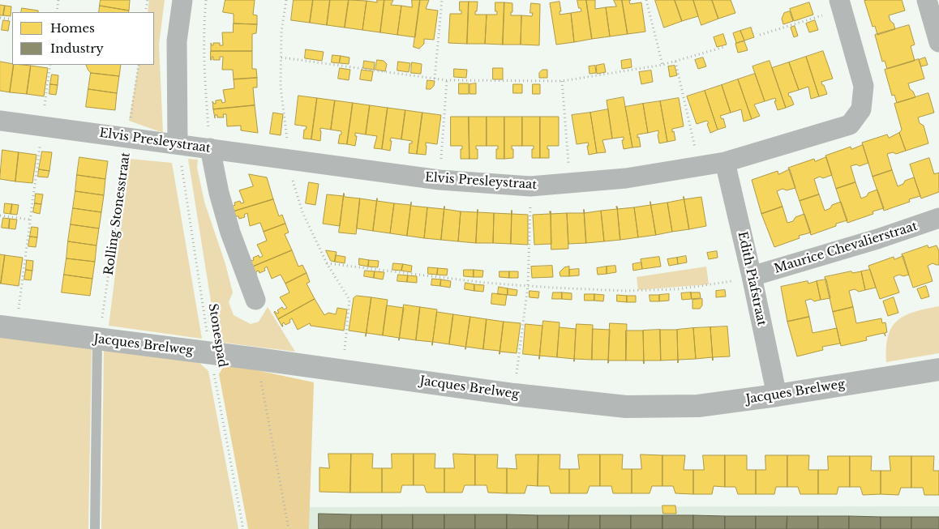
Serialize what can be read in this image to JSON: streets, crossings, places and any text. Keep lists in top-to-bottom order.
{
  "streets": {
    "street": [
      "Elvis Presleystraat",
      "Maurice Chevalierstraat",
      "Edith Piafstraat",
      "Jacques Brelweg"
    ],
    "path": ["Rolling Stonesstraat", "Stonespad"]
  },
  "crossings": [
    ["Elvis Presleystraat", "Rolling Stonesstraat"],
    ["Elvis Presleystraat", "Edith Piafstraat"],
    ["Elvis Presleystraat", "Stonespad"],
    ["Rolling Stonesstraat", "Jacques Brelweg"],
    ["Maurice Chevalierstraat", "Edith Piafstraat"],
    ["Edith Piafstraat", "Jacques Brelweg"],
    ["Stonespad", "Jacques Brelweg"]
  ],
  "legend": ["Homes", "Industry"]
}
